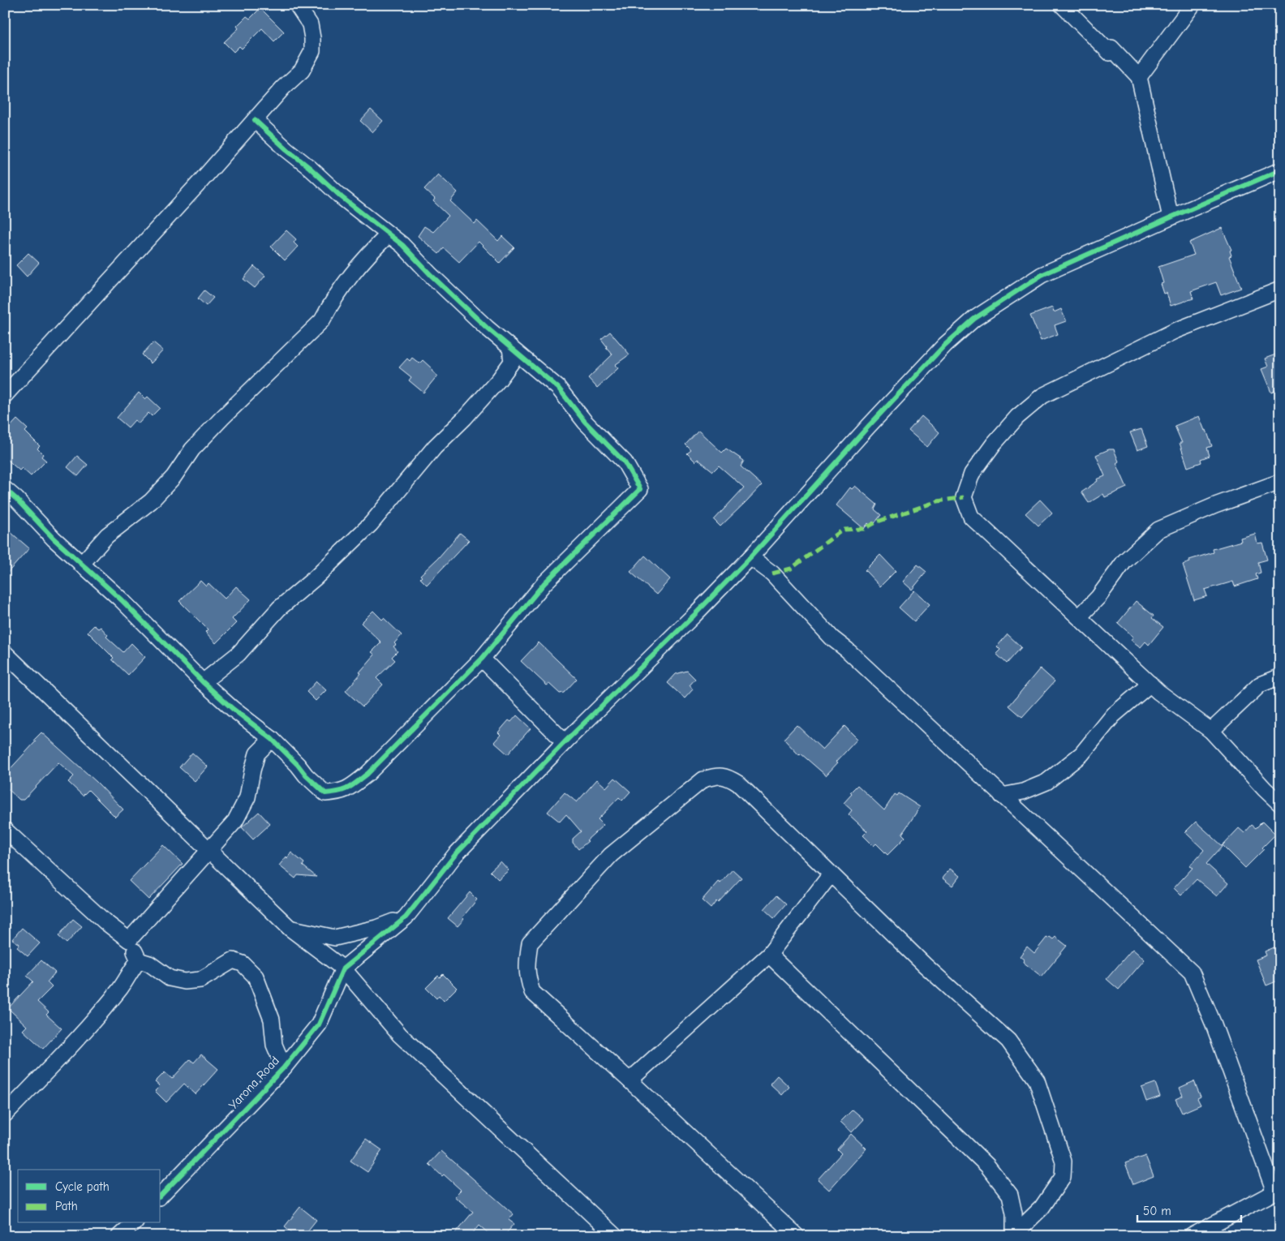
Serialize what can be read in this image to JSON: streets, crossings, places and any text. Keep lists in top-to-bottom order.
{
  "streets": {
    "street": ["Yarona Road"]
  },
  "legend": ["Cycle path", "Path"],
  "scale_bar": "50 m"
}
